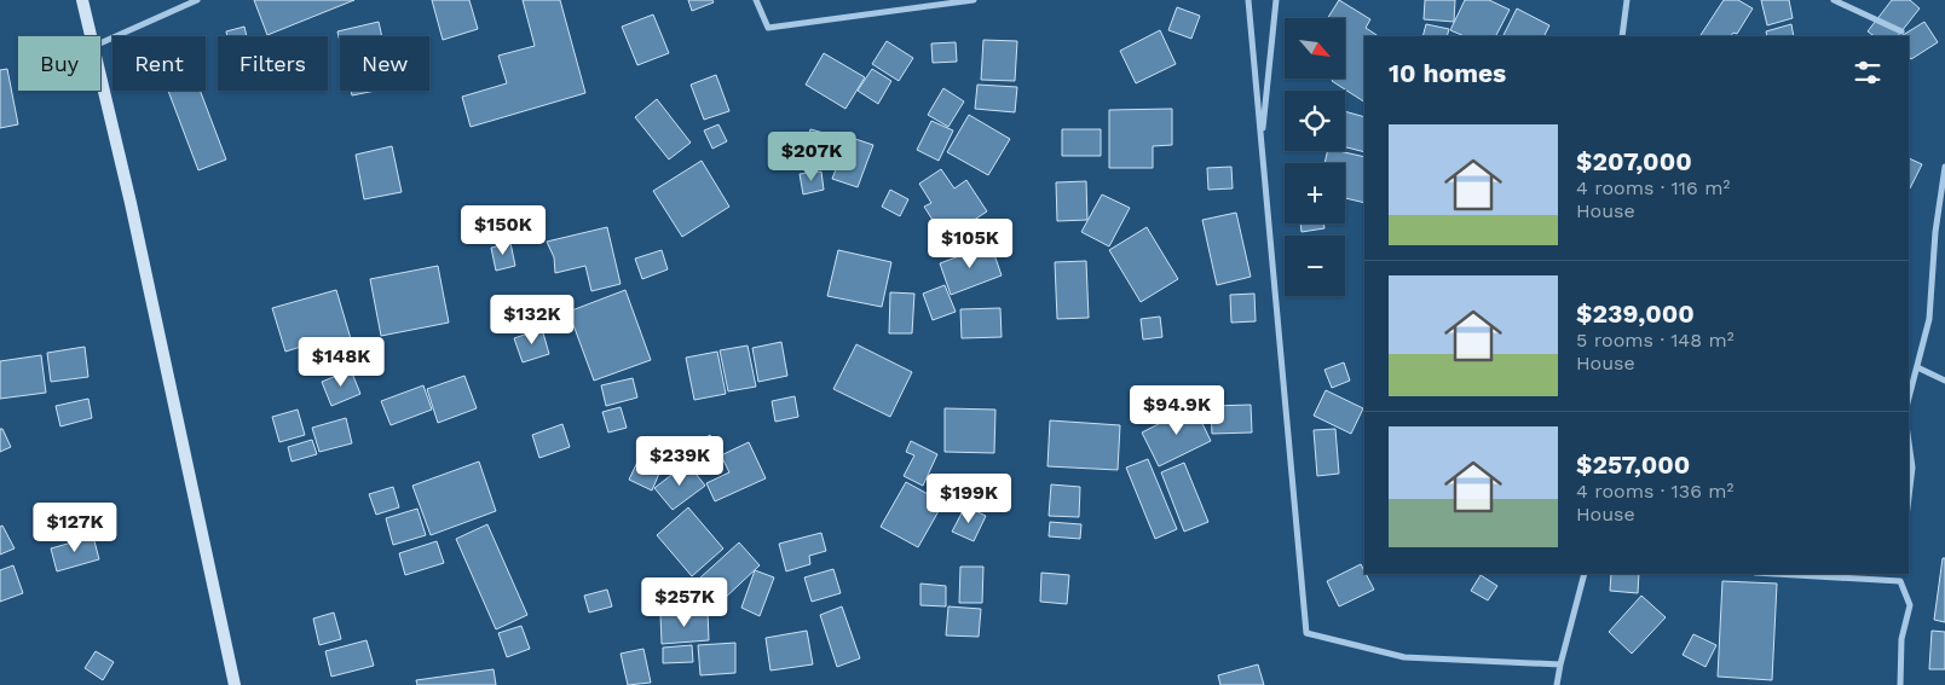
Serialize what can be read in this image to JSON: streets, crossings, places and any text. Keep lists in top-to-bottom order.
{
  "north": "bottom right",
  "page": {
    "map_buttons": ["+", "−"],
    "chip": [
      "Buy",
      "Rent",
      "Filters",
      "New"
    ],
    "heading": "10 homes",
    "list": [
      {
        "name": "$207,000",
        "note": "4 rooms · 116 m² · House"
      },
      {
        "name": "$239,000",
        "note": "5 rooms · 148 m² · House"
      },
      {
        "name": "$257,000",
        "note": "4 rooms · 136 m² · House"
      }
    ],
    "price": [
      "$207K",
      "$150K",
      "$105K",
      "$132K",
      "$148K",
      "$94.9K",
      "$239K",
      "$199K",
      "$127K",
      "$257K"
    ]
  }
}
